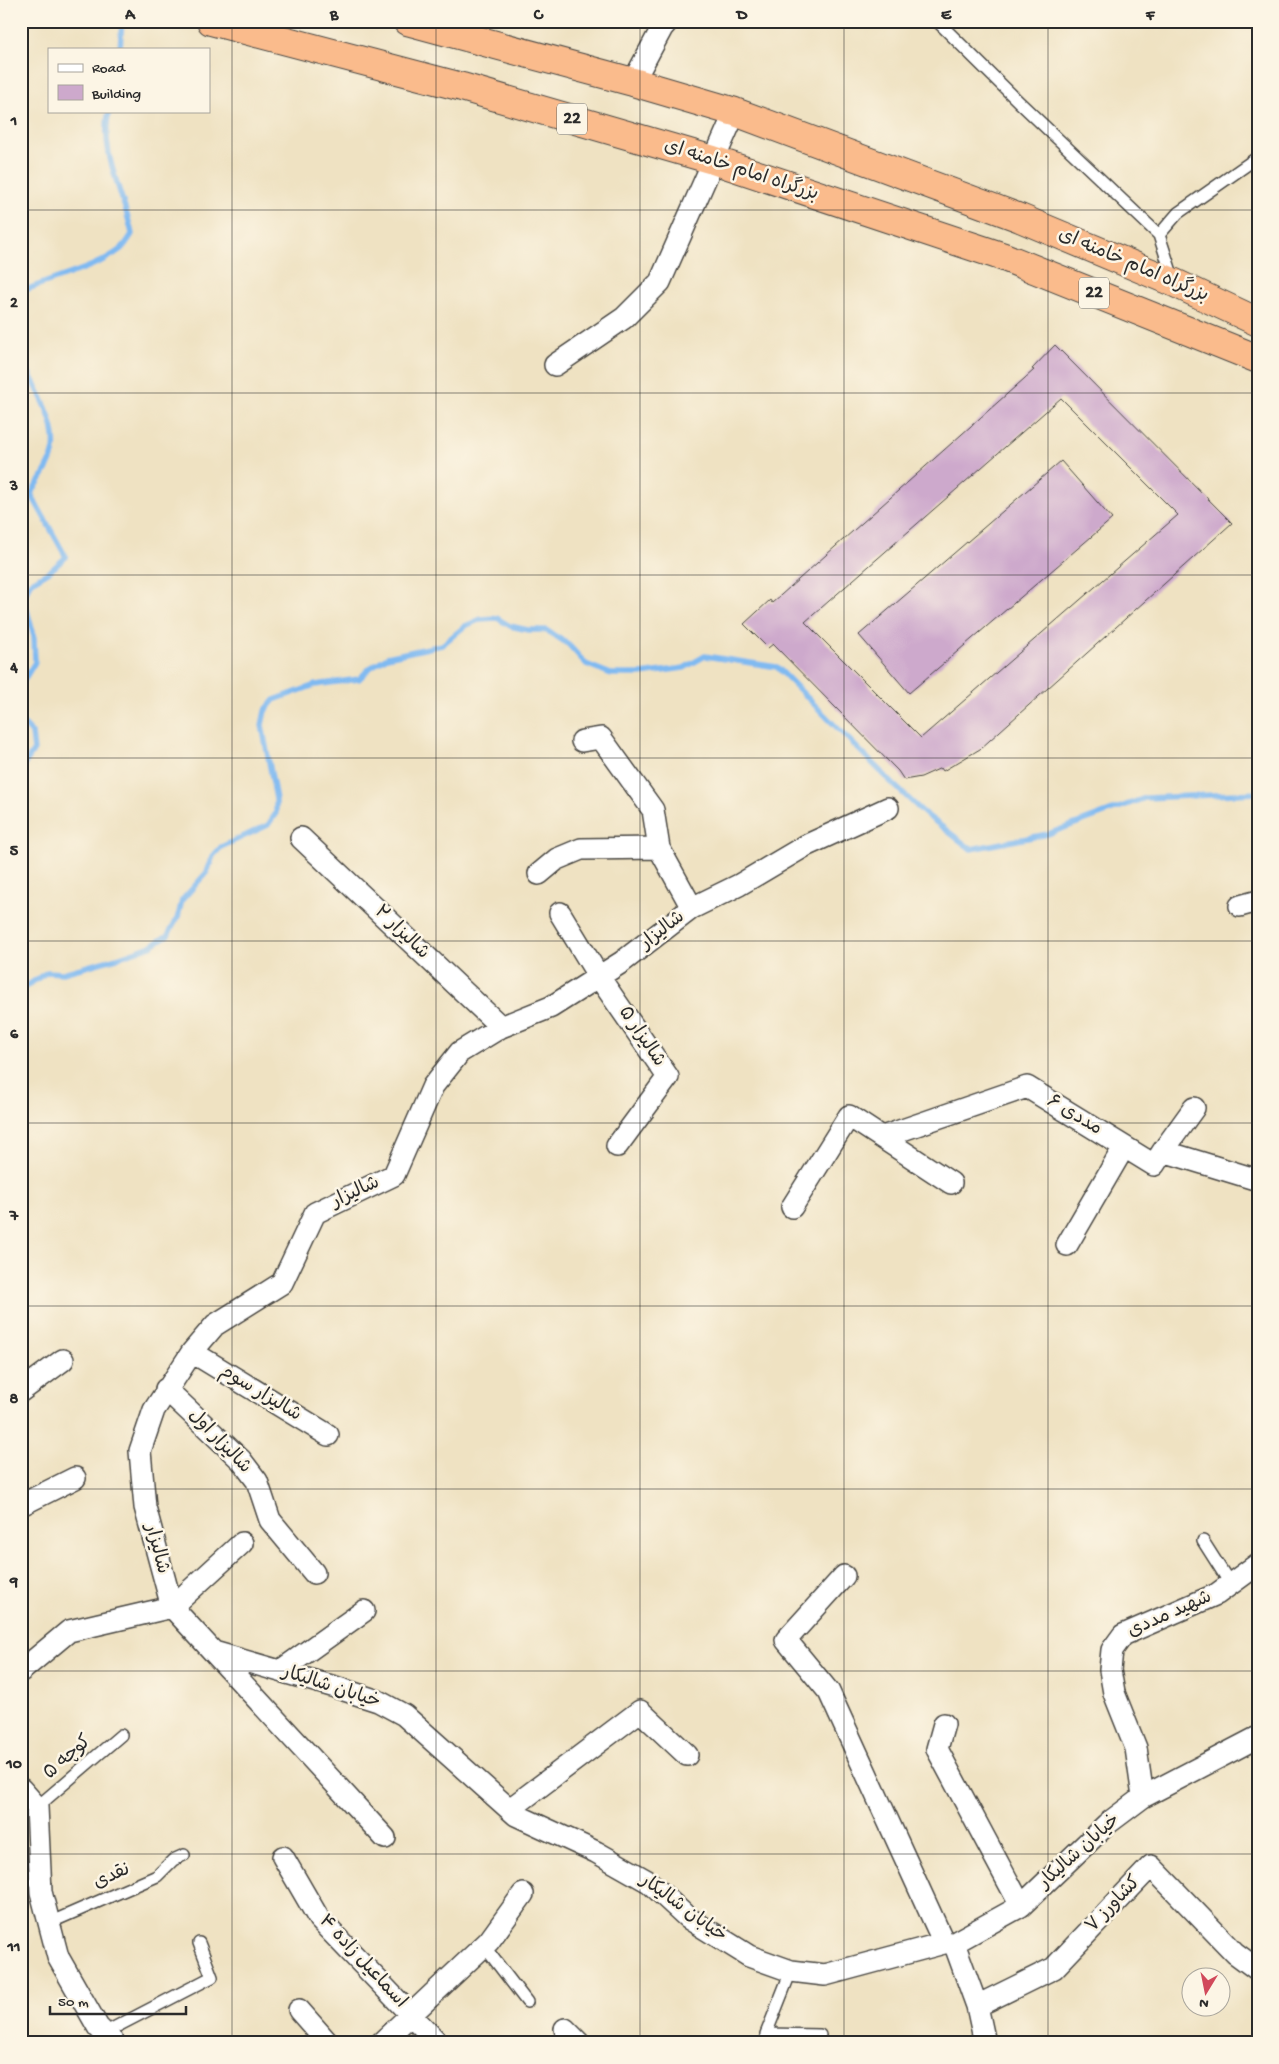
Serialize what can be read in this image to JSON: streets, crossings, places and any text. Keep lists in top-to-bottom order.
{
  "streets": {
    "highway": ["22", "بزرگراه امام خامنه ای"],
    "street": [
      "شالیزار",
      "شالیزار ۲",
      "شالیزار ۵",
      "مددی ۶",
      "شالیزار سوم",
      "شالیزار اول",
      "شهید مددی",
      "خیابان شالیکار",
      "کشاورز ۷",
      "اسماعیل زاده ۴"
    ],
    "lane": ["کوچه ۵", "نقدی"]
  },
  "crossings": [
    ["شالیزار", "شالیزار ۲"],
    ["شالیزار", "شالیزار ۵"],
    ["شالیزار", "شالیزار سوم"],
    ["شالیزار", "شالیزار اول"],
    ["شهید مددی", "خیابان شالیکار"]
  ],
  "legend": ["Road", "Building"],
  "scale_bar": "50 m",
  "north": "bottom",
  "grid": {
    "columns": [
      "A",
      "B",
      "C",
      "D",
      "E",
      "F"
    ],
    "rows": [
      "1",
      "2",
      "3",
      "4",
      "5",
      "6",
      "7",
      "8",
      "9",
      "10",
      "11"
    ]
  }
}
